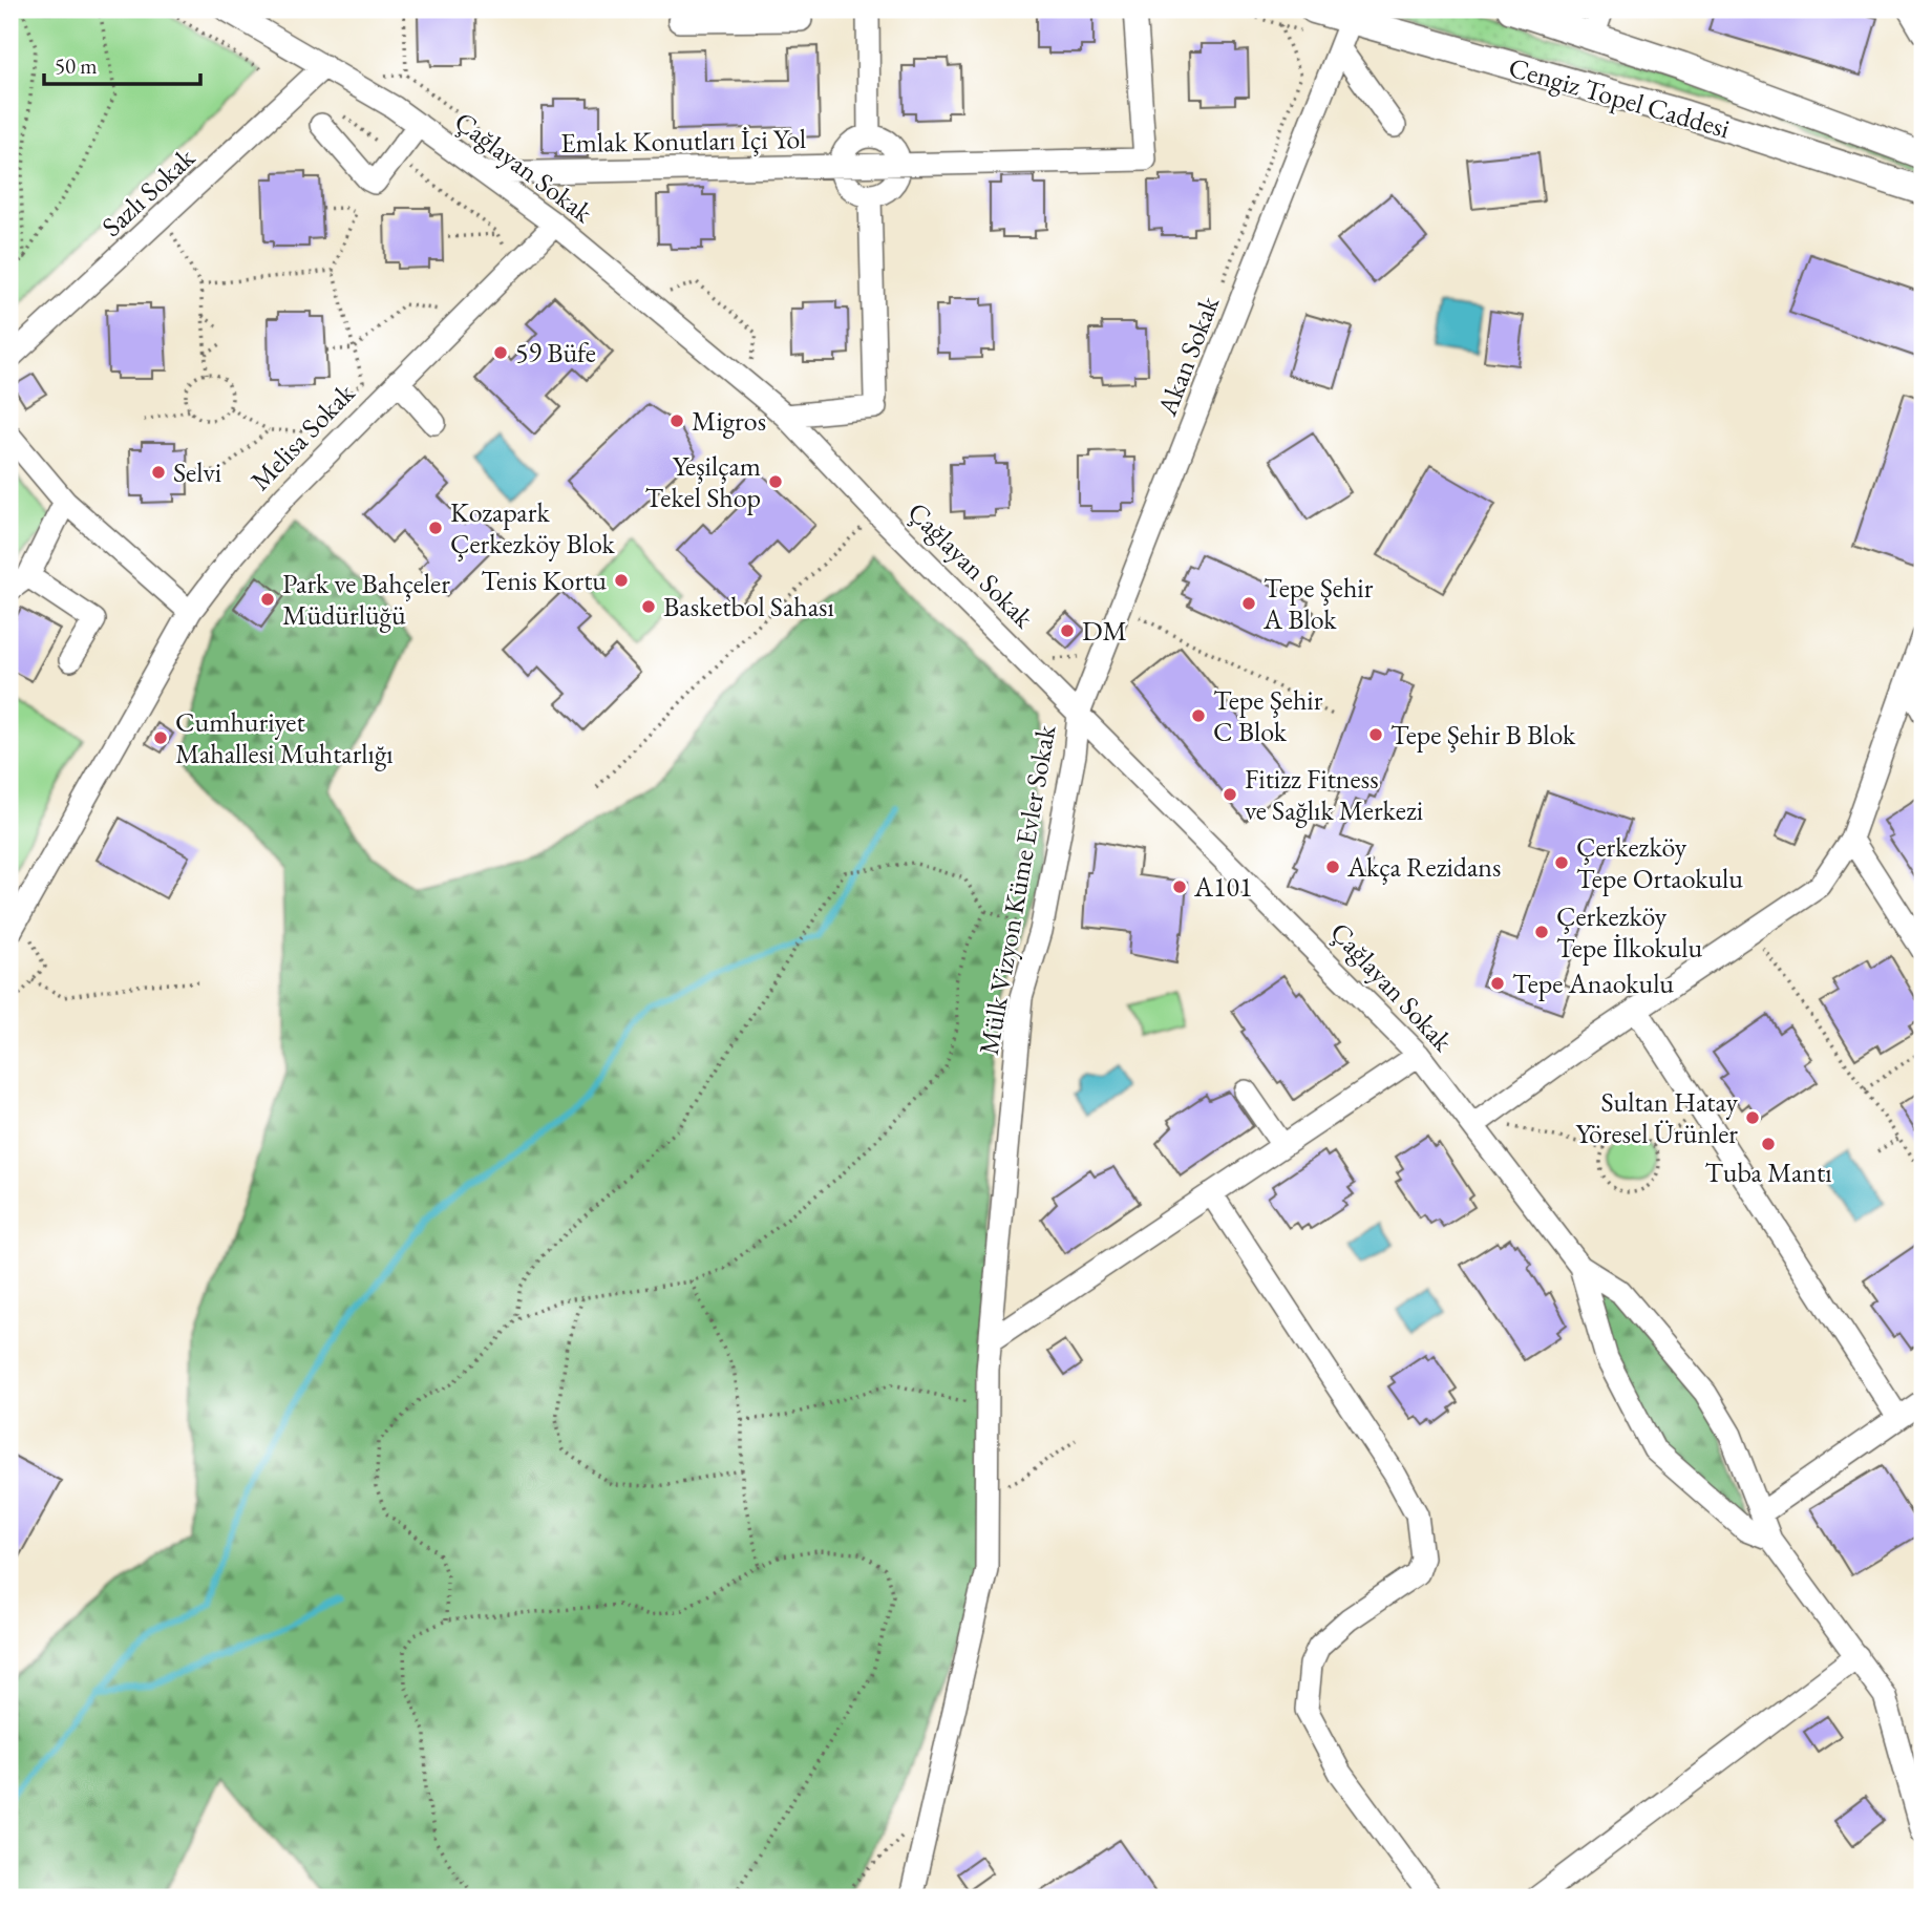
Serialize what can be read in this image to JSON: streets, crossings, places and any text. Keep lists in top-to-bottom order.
{
  "streets": {
    "main road": ["Cengiz Topel Caddesi"],
    "street": [
      "Emlak Konutları İçi Yol",
      "Çağlayan Sokak",
      "Sazlı Sokak",
      "Akan Sokak",
      "Melisa Sokak",
      "Mülk Vizyon Küme Evler Sokak"
    ]
  },
  "crossings": [
    ["Cengiz Topel Caddesi", "Akan Sokak"],
    ["Emlak Konutları İçi Yol", "Çağlayan Sokak"],
    ["Çağlayan Sokak", "Sazlı Sokak"],
    ["Çağlayan Sokak", "Akan Sokak"],
    ["Çağlayan Sokak", "Melisa Sokak"],
    ["Çağlayan Sokak", "Mülk Vizyon Küme Evler Sokak"],
    ["Akan Sokak", "Mülk Vizyon Küme Evler Sokak"]
  ],
  "places": [
    "59 Büfe",
    "Migros",
    "Selvi",
    "Yeşilçam Tekel Shop",
    "Kozapark Çerkezköy Blok",
    "Tenis Kortu",
    "Park ve Bahçeler Müdürlüğü",
    "Tepe Şehir A Blok",
    "Basketbol Sahası",
    "DM",
    "Tepe Şehir C Blok",
    "Tepe Şehir B Blok",
    "Cumhuriyet Mahallesi Muhtarlığı",
    "Fitizz Fitness ve Sağlık Merkezi",
    "Çerkezköy Tepe Ortaokulu",
    "Akça Rezidans",
    "A101",
    "Çerkezköy Tepe İlkokulu",
    "Tepe Anaokulu",
    "Sultan Hatay Yöresel Ürünler",
    "Tuba Mantı"
  ],
  "scale_bar": "50 m"
}
